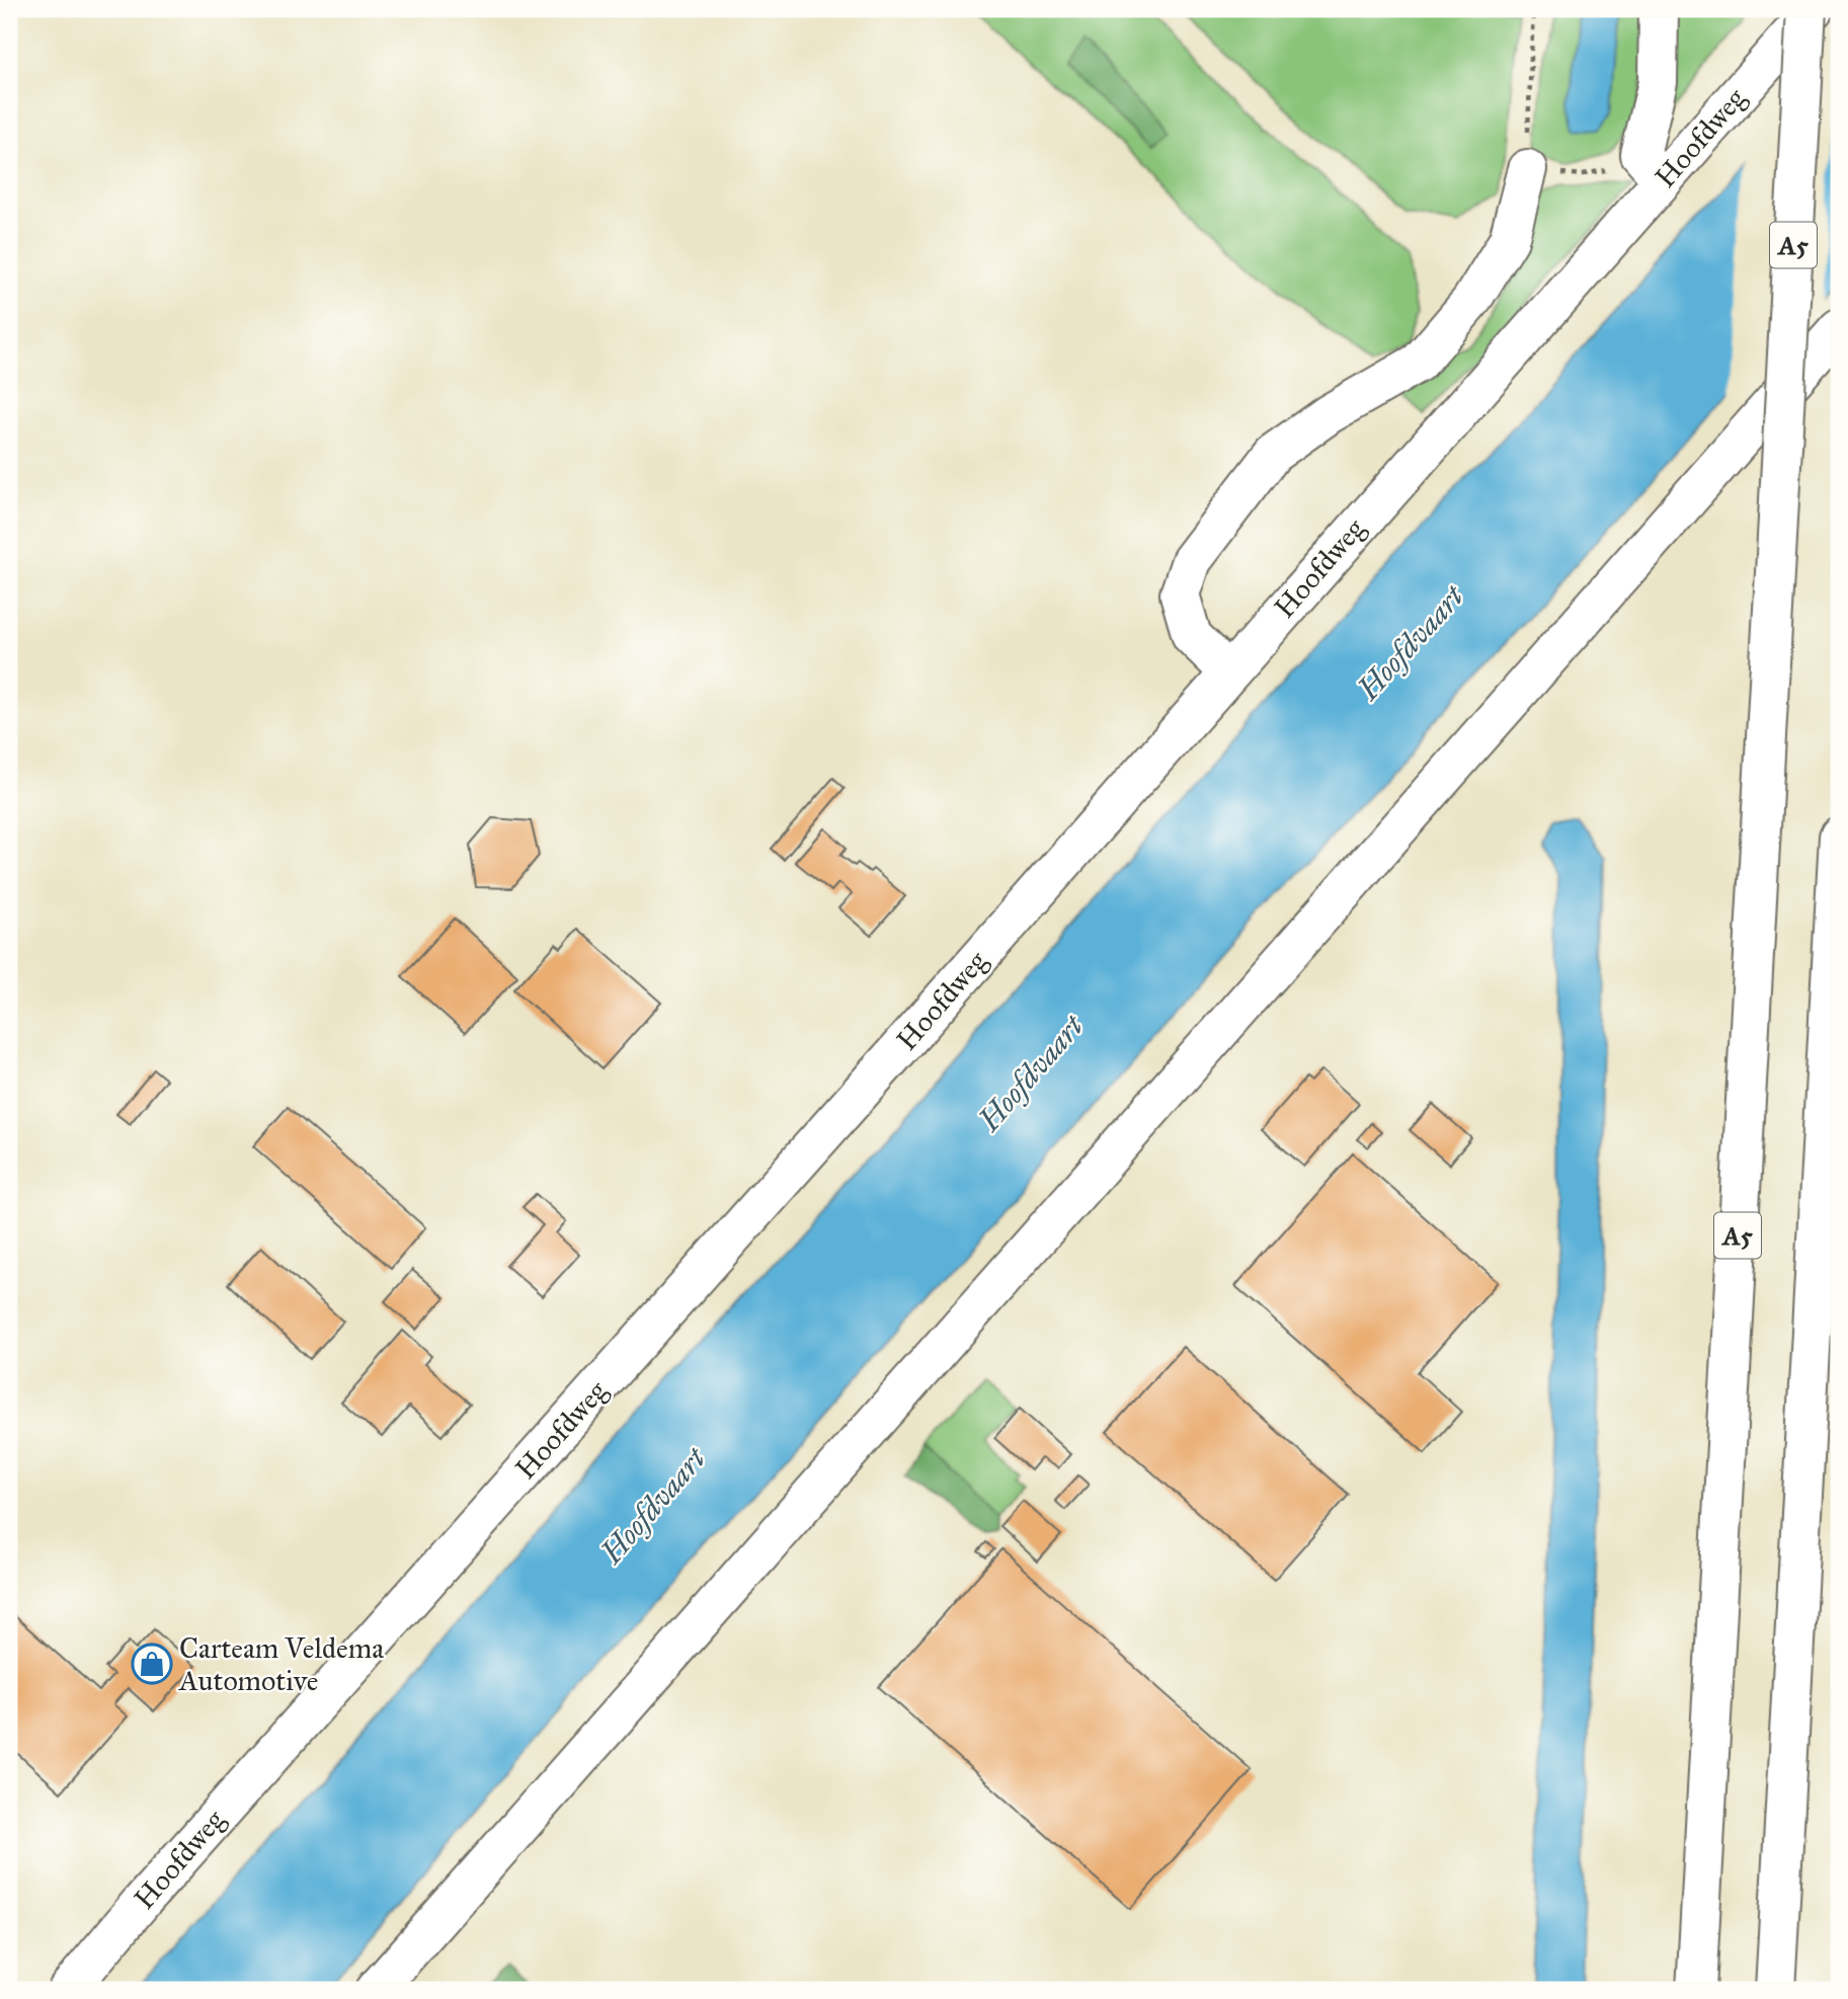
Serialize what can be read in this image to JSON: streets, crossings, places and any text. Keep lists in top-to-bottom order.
{
  "streets": {
    "main road": ["Hoofdweg", "A5"]
  },
  "water": ["Hoofdvaart"],
  "places": {
    "shop": ["Carteam Veldema Automotive"]
  }
}
